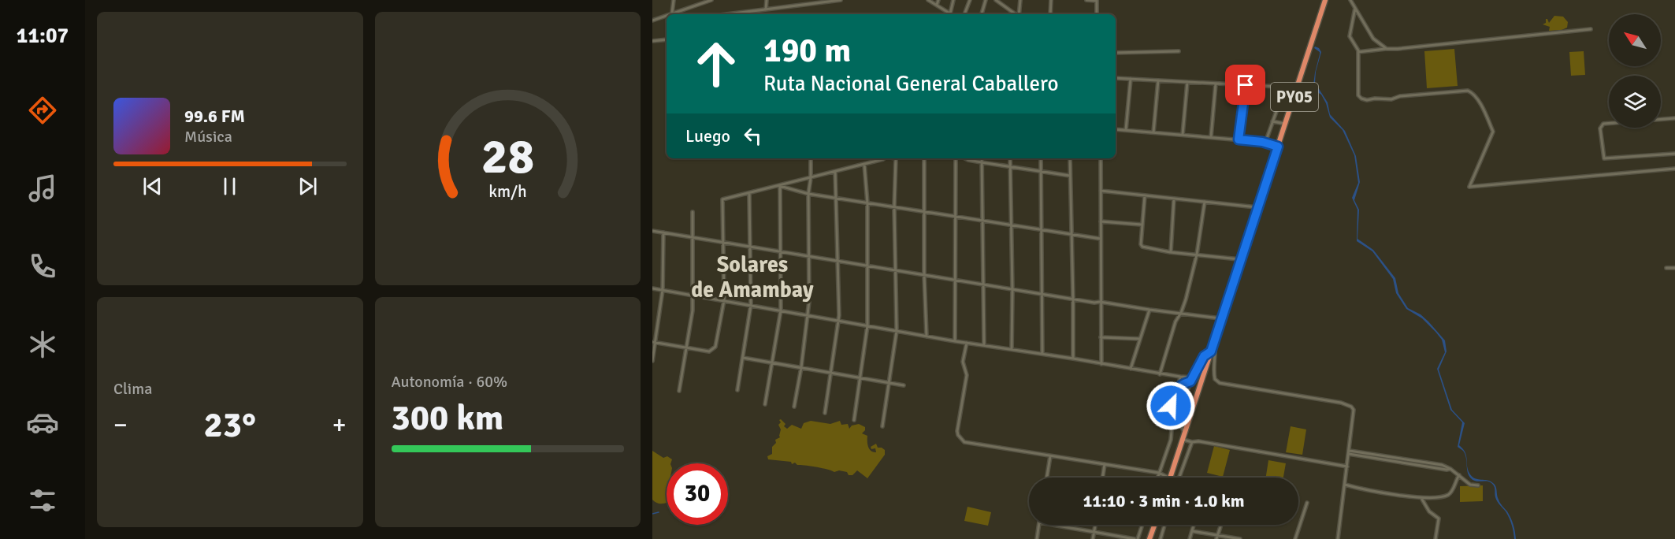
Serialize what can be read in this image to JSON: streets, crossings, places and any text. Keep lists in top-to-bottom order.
{
  "streets": {
    "highway": ["PY05"]
  },
  "districts": ["Solares de Amambay"],
  "north": "top left",
  "page": {
    "tabs": "11:07",
    "turn": ["190 m", "Ruta Nacional General Caballero"],
    "song": ["99.6 FM", "Música"],
    "then": "Luego",
    "tile": [
      "Clima",
      ["Autonomía · 60%", "300 km"]
    ],
    "heat": ["−", "23°", "+"],
    "limit": "30",
    "trip": "11:10 · 3 min · 1.0 km",
    "gauge": ["28", "km/h"]
  }
}
